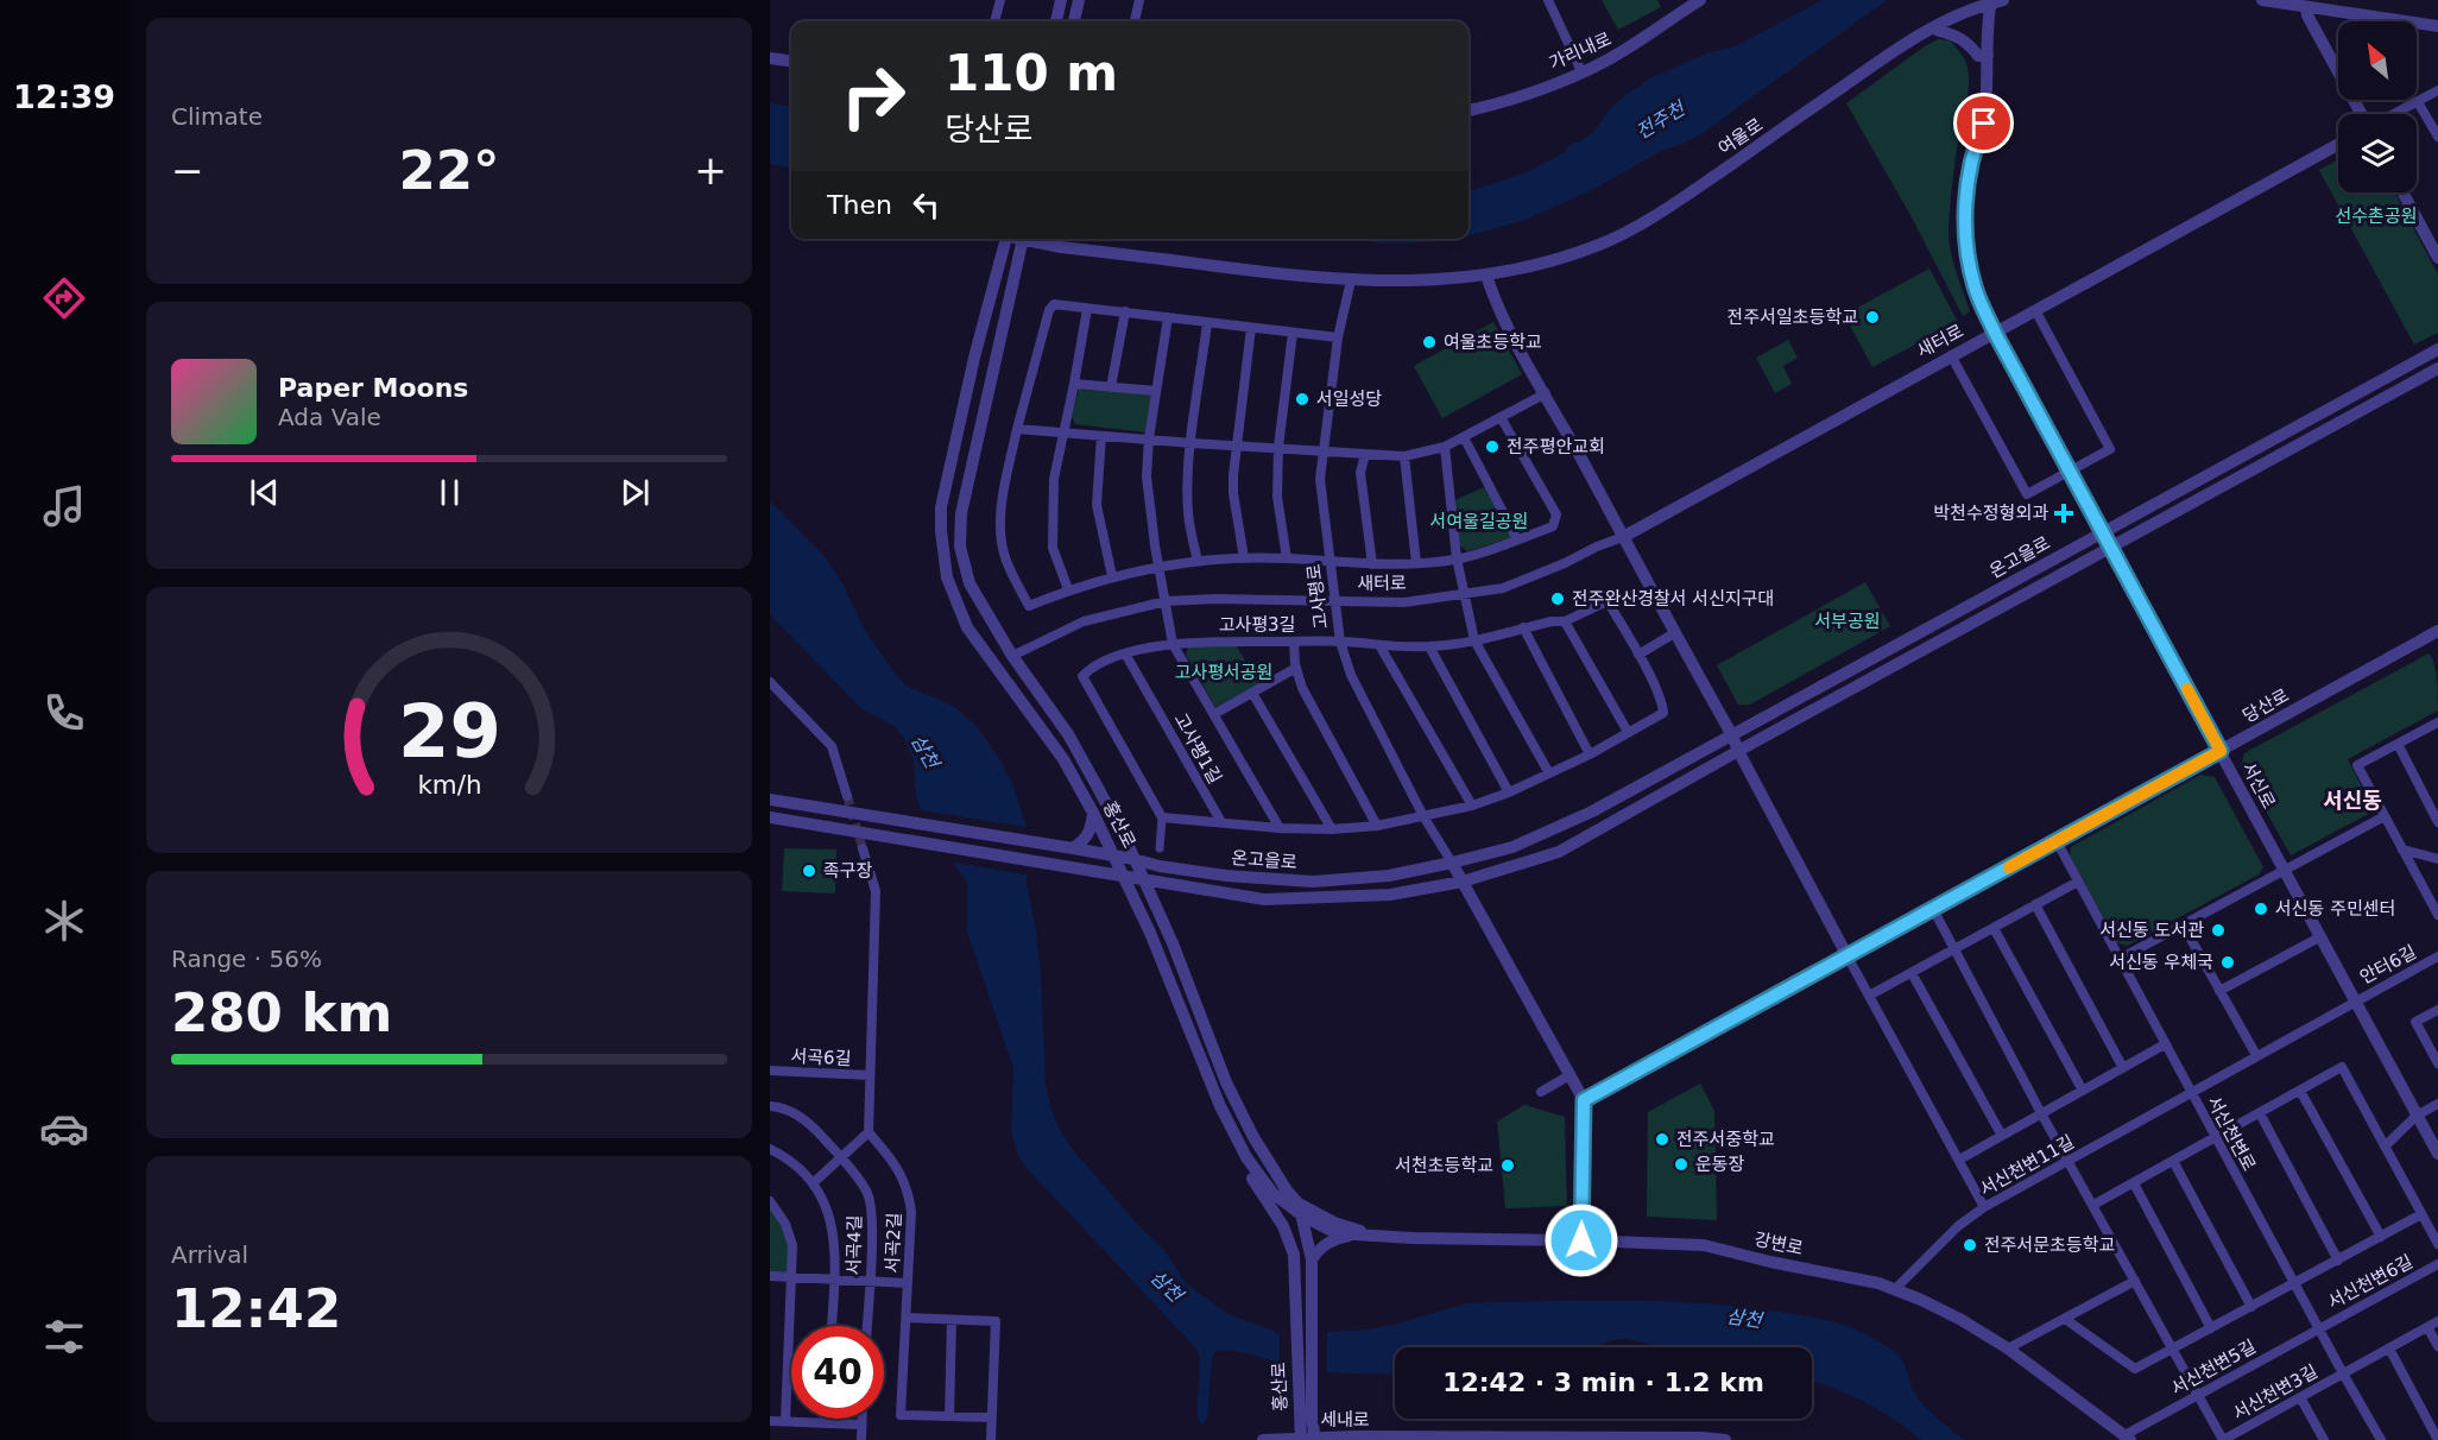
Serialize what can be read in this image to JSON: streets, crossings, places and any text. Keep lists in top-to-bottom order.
{
  "streets": {
    "street": [
      "가리내로",
      "여울로",
      "새터로",
      "온고을로",
      "고사평로",
      "고사평3길",
      "당산로",
      "고사평1길",
      "서신로",
      "홍산로",
      "안터6길",
      "서곡6길",
      "서신천변로",
      "서신천변11길",
      "서곡2길",
      "강변로",
      "서곡4길",
      "서신천변6길",
      "서신천변5길",
      "서신천변3길",
      "세내로"
    ]
  },
  "crossings": [
    ["여울로", "고사평로"],
    ["여울로", "서신로"],
    ["새터로", "고사평로"],
    ["새터로", "서신로"],
    ["새터로", "홍산로"],
    ["온고을로", "고사평로"],
    ["온고을로", "서신로"],
    ["온고을로", "홍산로"],
    ["고사평로", "고사평3길"],
    ["고사평3길", "고사평1길"],
    ["당산로", "서신로"],
    ["당산로", "서신천변로"],
    ["서신로", "안터6길"],
    ["홍산로", "강변로"],
    ["홍산로", "세내로"],
    ["안터6길", "서신천변11길"],
    ["서신천변로", "서신천변11길"],
    ["서신천변로", "서신천변6길"],
    ["서신천변로", "서신천변5길"],
    ["서신천변로", "서신천변3길"],
    ["서신천변11길", "강변로"],
    ["서곡2길", "서곡4길"],
    ["강변로", "서신천변5길"],
    ["서신천변6길", "서신천변5길"]
  ],
  "districts": ["서신동"],
  "water": ["전주천", "삼천"],
  "parks": [
    "선수촌공원",
    "서여울길공원",
    "서부공원",
    "고사평서공원"
  ],
  "places": {
    "other": [
      "전주서일초등학교",
      "여울초등학교",
      "서일성당",
      "전주평안교회",
      "전주완산경찰서 서신지구대",
      "족구장",
      "서신동 주민센터",
      "서신동 도서관",
      "서신동 우체국",
      "전주서중학교",
      "운동장",
      "서천초등학교",
      "전주서문초등학교"
    ],
    "health": ["박천수정형외과"]
  },
  "north": "top left",
  "page": {
    "tabs": "12:39",
    "tile": [
      "Climate",
      ["Range · 56%", "280 km"],
      ["Arrival", "12:42"]
    ],
    "turn": ["110 m", "당산로"],
    "heat": ["−", "22°", "+"],
    "then": "Then",
    "song": ["Paper Moons", "Ada Vale"],
    "limit": "40",
    "trip": "12:42 · 3 min · 1.2 km",
    "gauge": ["29", "km/h"]
  }
}
